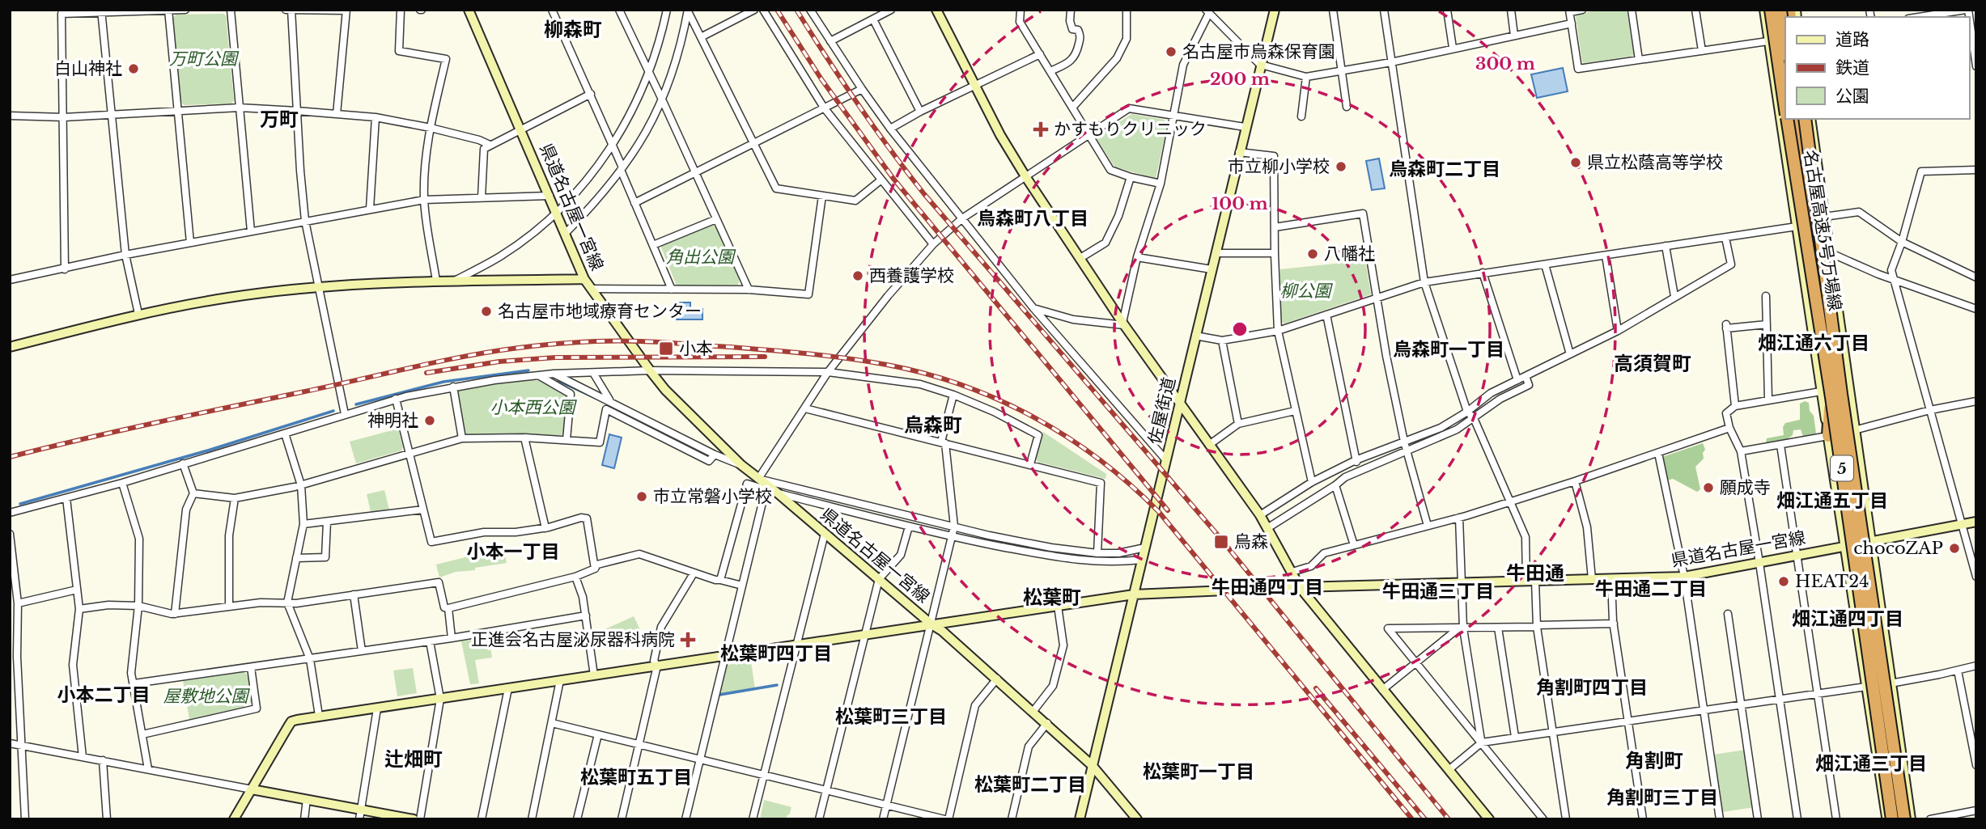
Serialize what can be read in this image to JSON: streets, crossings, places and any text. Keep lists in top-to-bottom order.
{
  "streets": {
    "highway": ["名古屋高速5号万場線", "5"],
    "street": ["県道名古屋一宮線", "佐屋街道"]
  },
  "crossings": [
    ["県道名古屋一宮線", "佐屋街道"]
  ],
  "districts": [
    "柳森町",
    "万町",
    "烏森町二丁目",
    "烏森町八丁目",
    "畑江通六丁目",
    "烏森町一丁目",
    "高須賀町",
    "烏森町",
    "畑江通五丁目",
    "小本一丁目",
    "牛田通",
    "牛田通四丁目",
    "牛田通二丁目",
    "牛田通三丁目",
    "松葉町",
    "畑江通四丁目",
    "松葉町四丁目",
    "角割町四丁目",
    "小本二丁目",
    "松葉町三丁目",
    "辻畑町",
    "角割町",
    "畑江通三丁目",
    "松葉町一丁目",
    "松葉町五丁目",
    "松葉町二丁目",
    "角割町三丁目"
  ],
  "parks": [
    "万町公園",
    "角出公園",
    "柳公園",
    "小本西公園",
    "屋敷地公園"
  ],
  "places": {
    "other": [
      "名古屋市烏森保育園",
      "白山神社",
      "県立松蔭高等学校",
      "市立柳小学校",
      "八幡社",
      "西養護学校",
      "名古屋市地域療育センター",
      "神明社",
      "願成寺",
      "市立常磐小学校",
      "chocoZAP",
      "HEAT24"
    ],
    "health": ["かすもりクリニック", "正進会名古屋泌尿器科病院"],
    "transit": ["小本", "烏森"]
  },
  "legend": ["道路", "鉄道", "公園"],
  "rings": ["300 m", "200 m", "100 m"]
}
